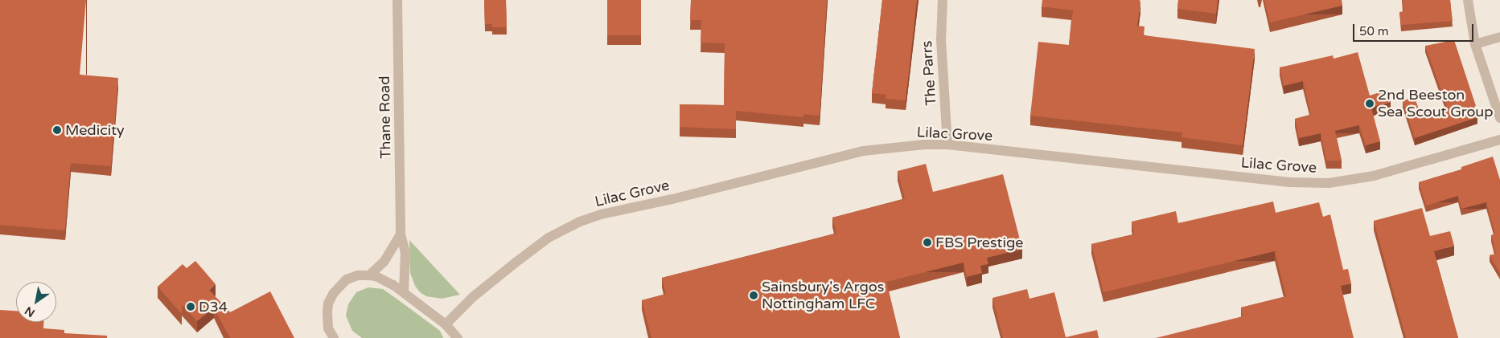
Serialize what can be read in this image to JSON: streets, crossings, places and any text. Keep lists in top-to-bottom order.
{
  "streets": {
    "street": ["The Parrs", "Thane Road", "Lilac Grove"]
  },
  "crossings": [
    ["The Parrs", "Lilac Grove"]
  ],
  "places": [
    "2nd Beeston Sea Scout Group",
    "Medicity",
    "FBS Prestige",
    "Sainsbury's Argos Nottingham LFC",
    "D34"
  ],
  "scale_bar": "50 m",
  "north": "bottom left"
}
